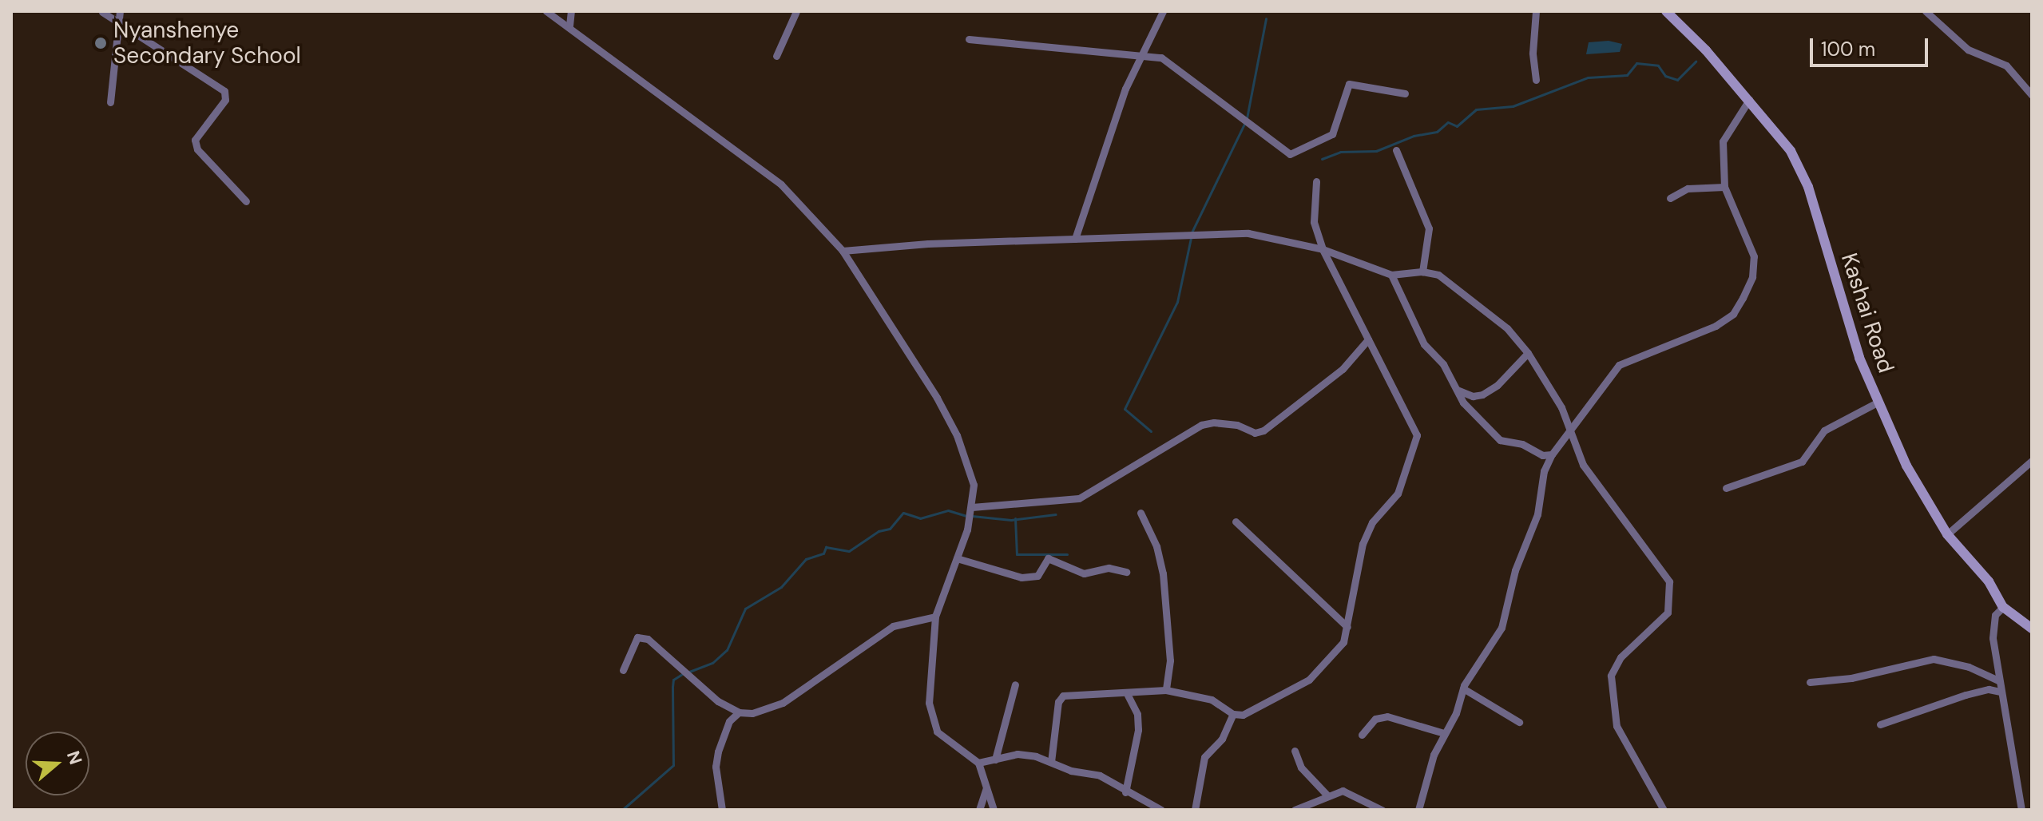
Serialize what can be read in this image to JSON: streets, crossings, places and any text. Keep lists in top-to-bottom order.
{
  "streets": {
    "street": ["Kashai Road"]
  },
  "places": ["Nyanshenye Secondary School"],
  "scale_bar": "100 m",
  "north": "right"
}
